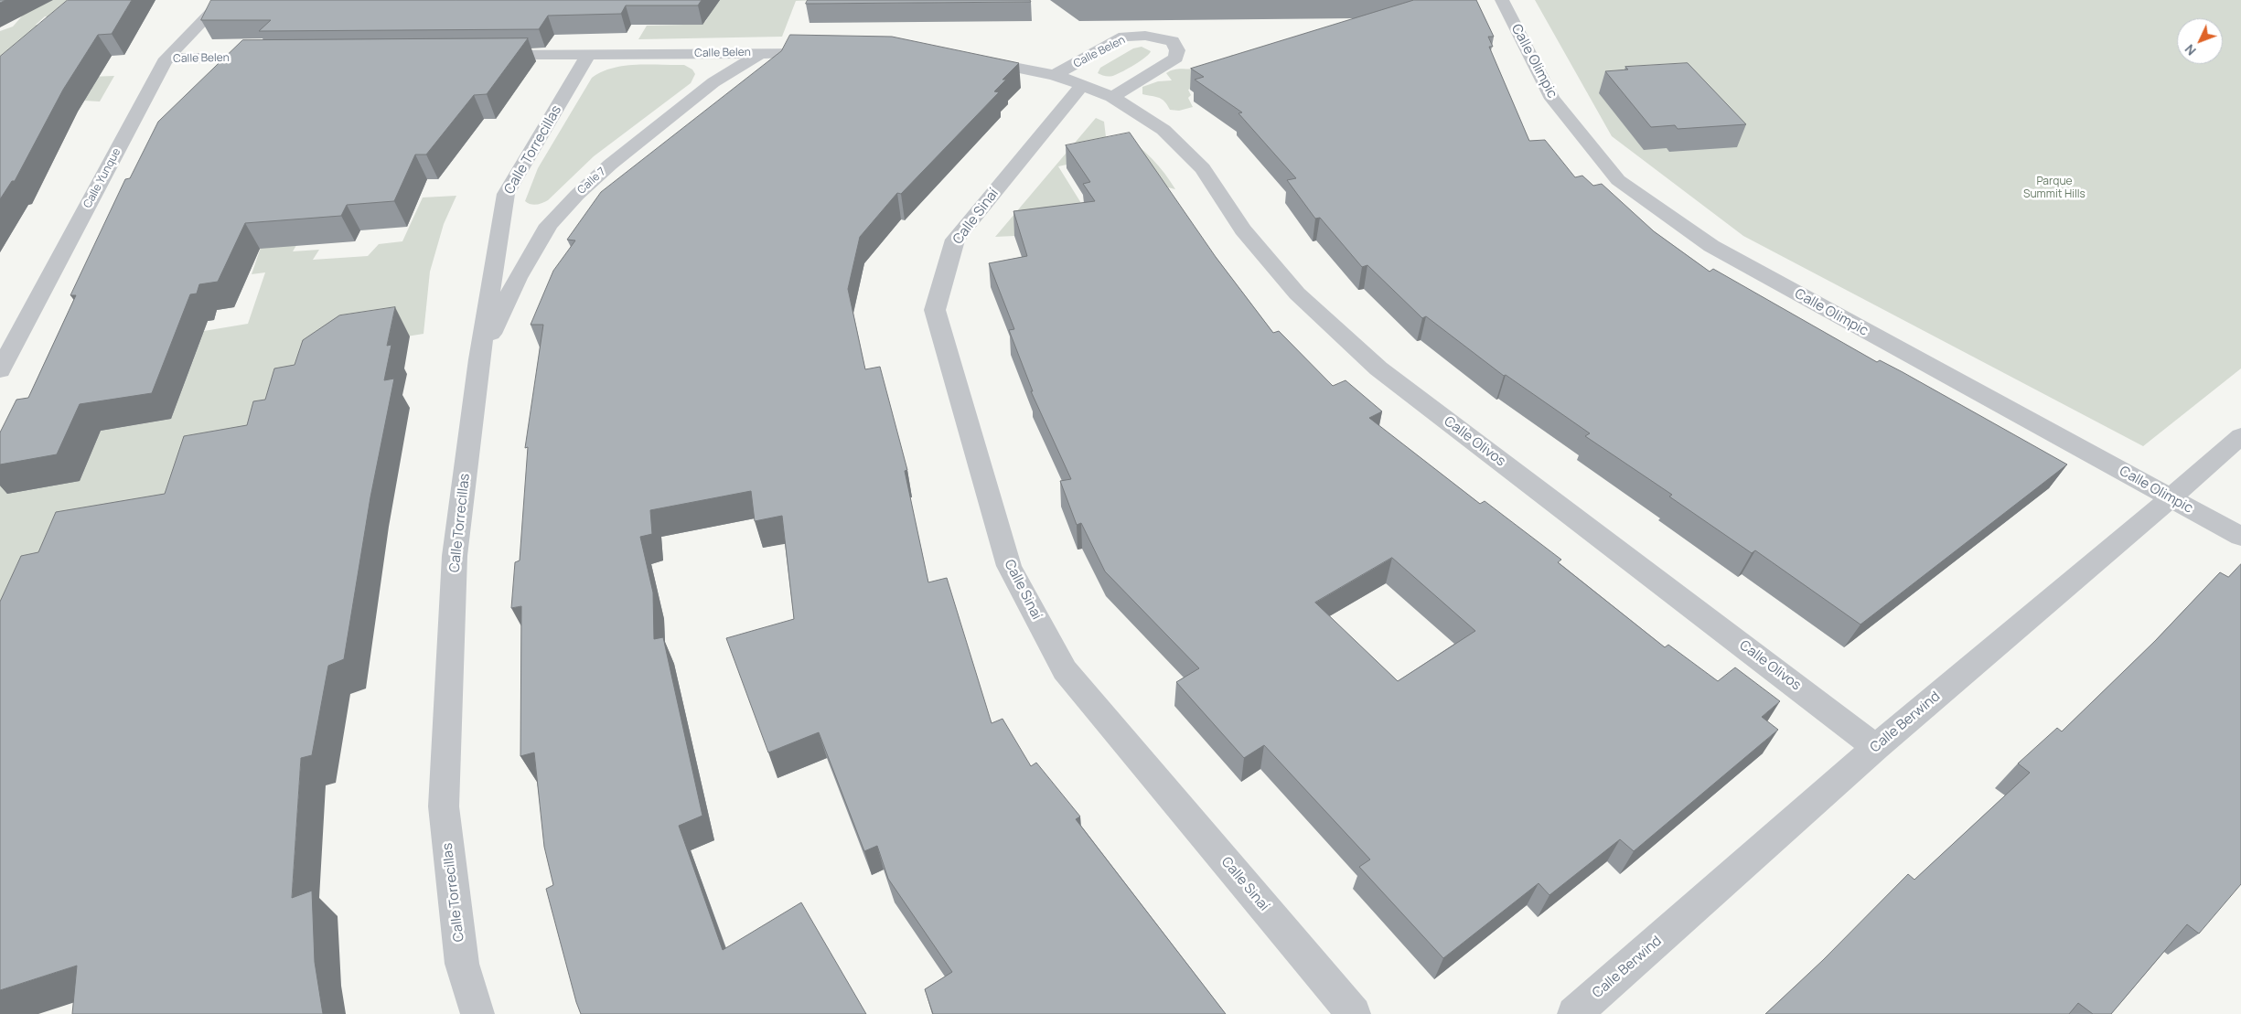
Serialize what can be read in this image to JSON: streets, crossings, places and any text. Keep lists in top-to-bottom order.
{
  "streets": {
    "street": [
      "Calle Belen",
      "Calle Olimpic",
      "Calle Torrecillas",
      "Calle Yunque",
      "Calle 7",
      "Calle Sinaí",
      "Calle Olivos",
      "Calle Berwind"
    ]
  },
  "crossings": [
    ["Calle Belen", "Calle Torrecillas"],
    ["Calle Belen", "Calle Yunque"],
    ["Calle Belen", "Calle 7"],
    ["Calle Belen", "Calle Olivos"],
    ["Calle Olimpic", "Calle Berwind"],
    ["Calle Torrecillas", "Calle 7"],
    ["Calle Sinaí", "Calle Olivos"],
    ["Calle Olivos", "Calle Berwind"]
  ],
  "parks": ["Parque Summit Hills"],
  "north": "bottom left"
}
